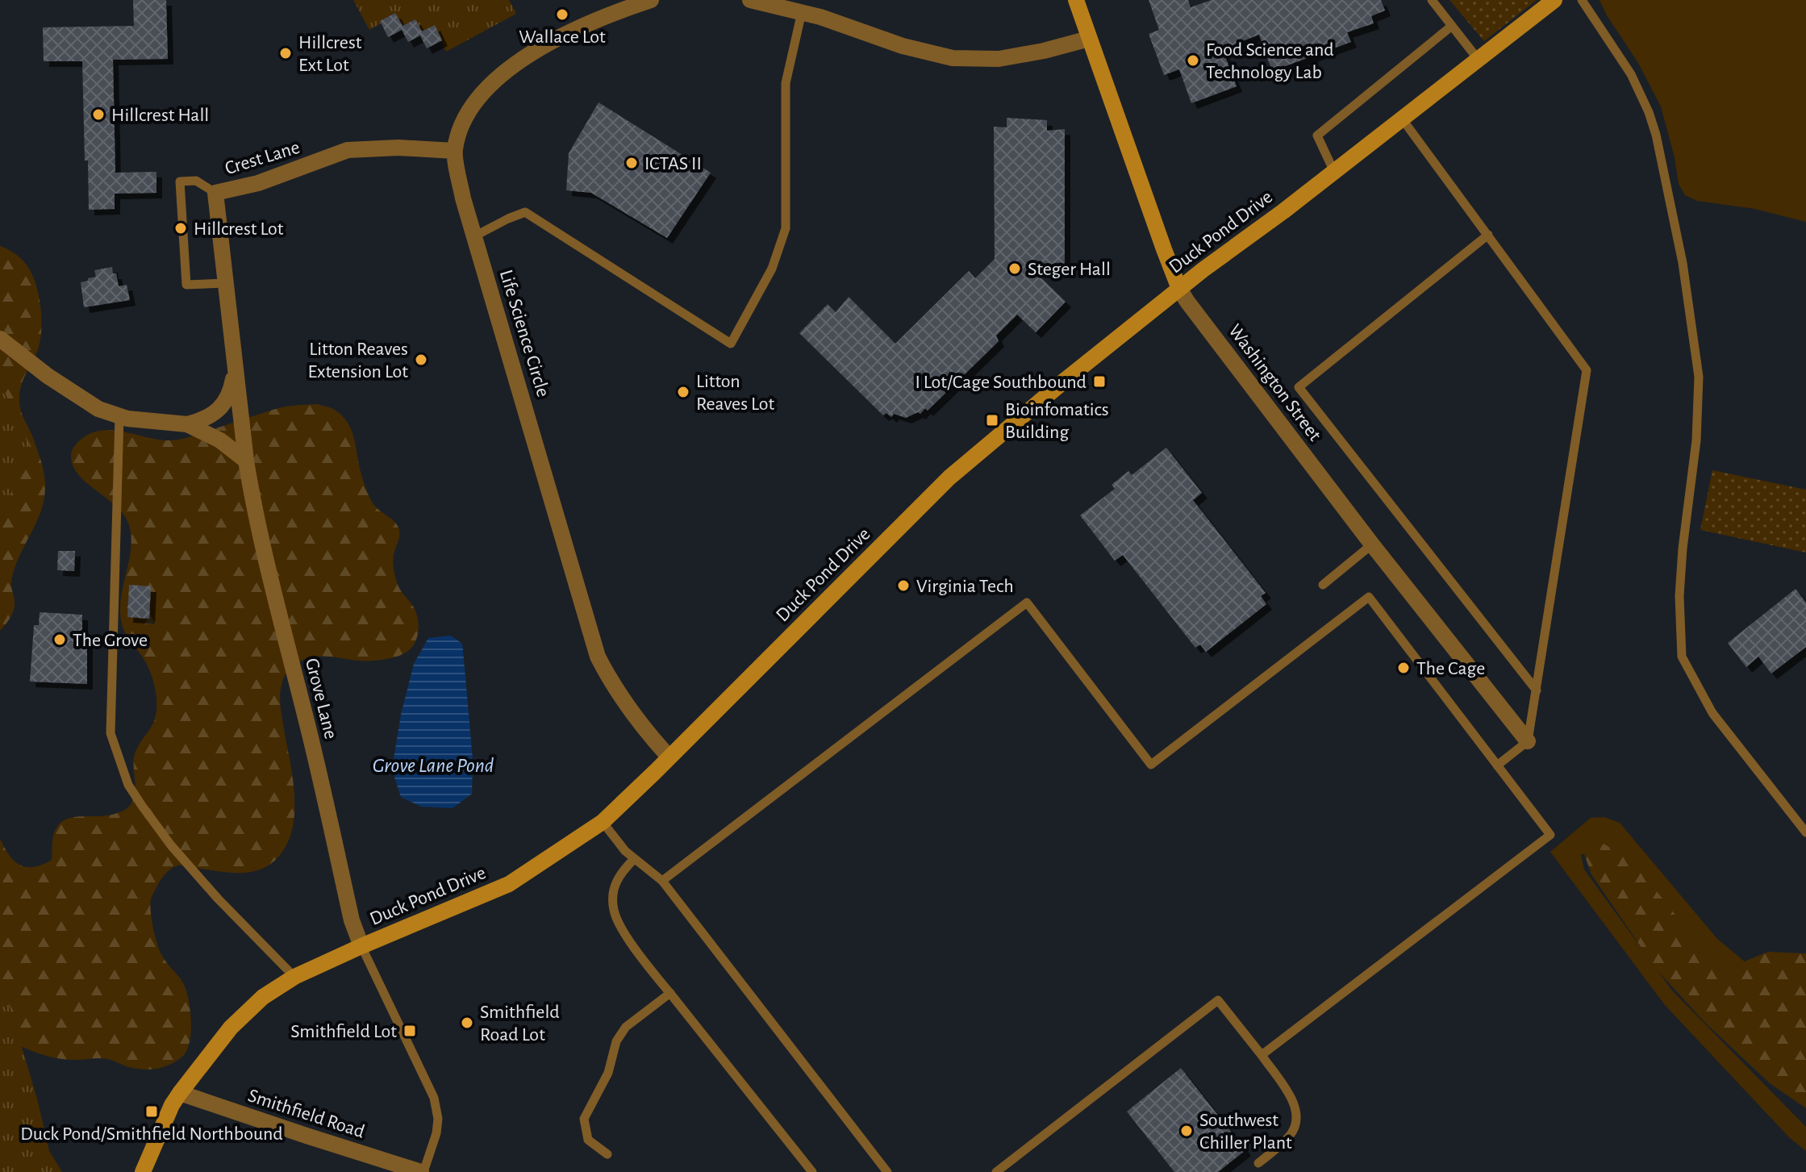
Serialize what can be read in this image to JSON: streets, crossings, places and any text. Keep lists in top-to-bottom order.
{
  "streets": {
    "street": [
      "Crest Lane",
      "Duck Pond Drive",
      "Life Science Circle",
      "Washington Street",
      "Grove Lane",
      "Smithfield Road"
    ]
  },
  "crossings": [
    ["Crest Lane", "Life Science Circle"],
    ["Crest Lane", "Grove Lane"],
    ["Duck Pond Drive", "Life Science Circle"],
    ["Duck Pond Drive", "Washington Street"],
    ["Duck Pond Drive", "Grove Lane"],
    ["Duck Pond Drive", "Smithfield Road"]
  ],
  "water": ["Grove Lane Pond"],
  "places": {
    "other": [
      "Wallace Lot",
      "Hillcrest Ext Lot",
      "Food Science and Technology Lab",
      "Hillcrest Hall",
      "ICTAS II",
      "Hillcrest Lot",
      "Steger Hall",
      "Litton Reaves Extension Lot",
      "Litton Reaves Lot",
      "Virginia Tech",
      "The Grove",
      "The Cage",
      "Smithfield Road Lot",
      "Southwest Chiller Plant"
    ],
    "transit": [
      "I Lot/Cage Southbound",
      "Bioinfomatics Building",
      "Smithfield Lot",
      "Duck Pond/Smithfield Northbound"
    ]
  }
}
